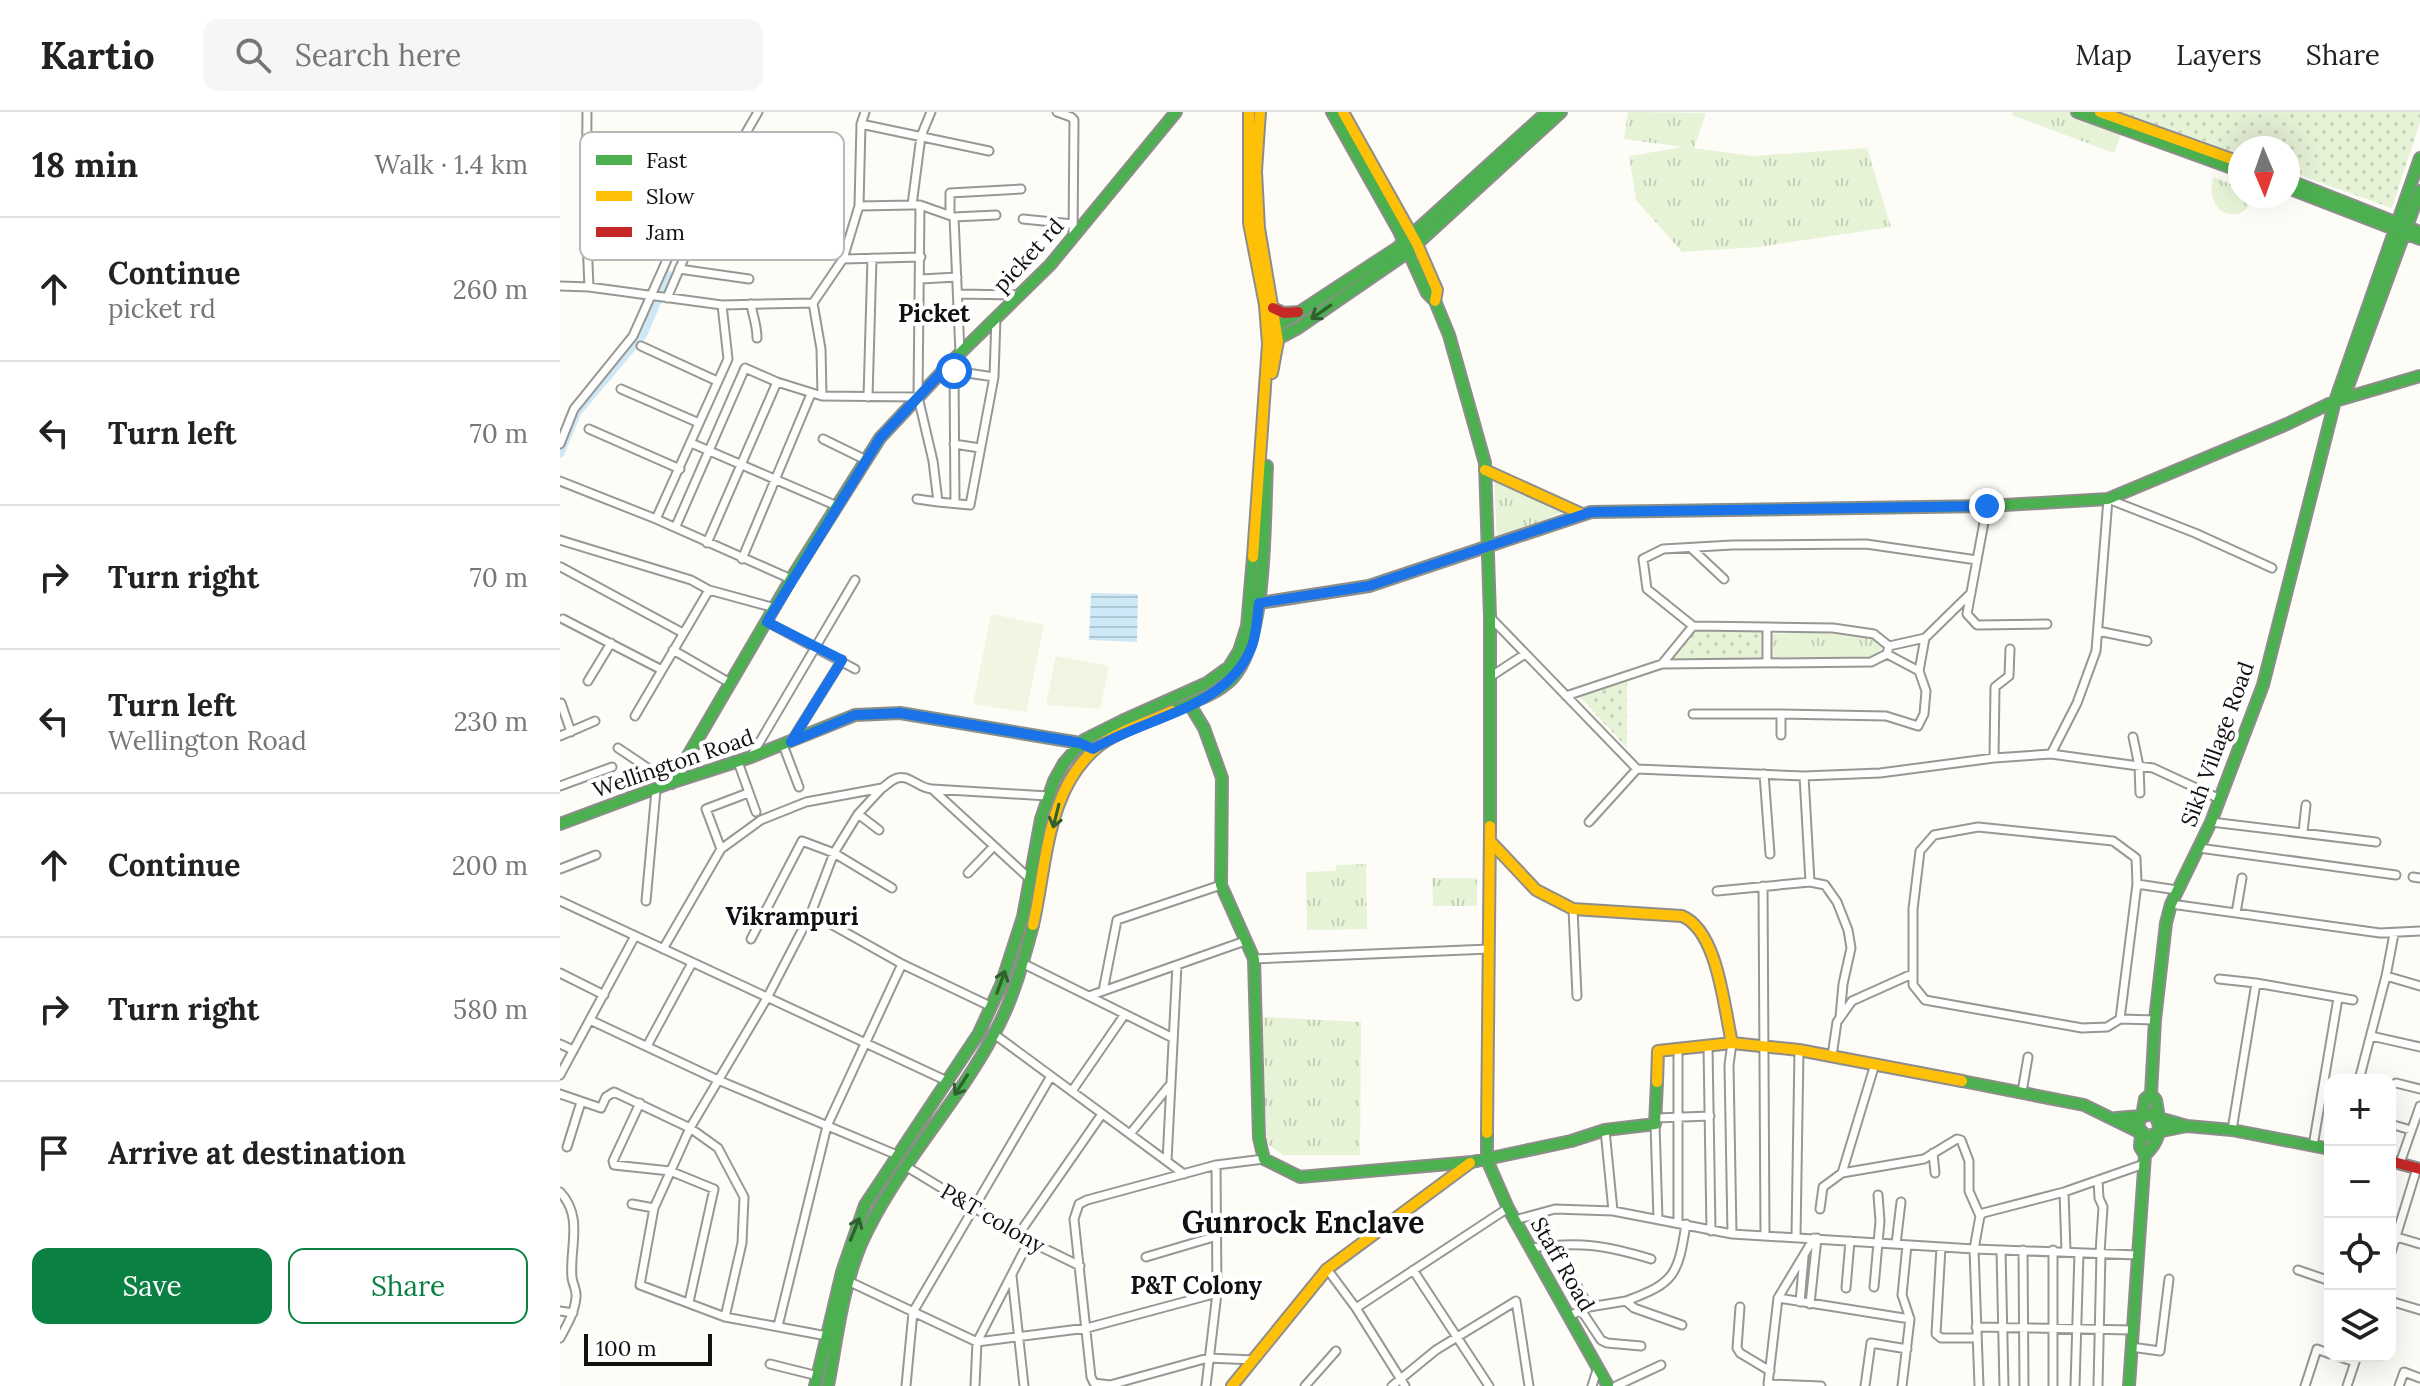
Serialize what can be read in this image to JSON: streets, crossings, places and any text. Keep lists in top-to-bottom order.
{
  "streets": {
    "main road": [
      "picket rd",
      "Sikh Village Road",
      "Wellington Road",
      "Staff Road"
    ],
    "street": ["P&T colony"]
  },
  "crossings": [
    ["picket rd", "Wellington Road"]
  ],
  "districts": [
    "Picket",
    "Vikrampuri",
    "Gunrock Enclave",
    "P&T Colony"
  ],
  "legend": ["Fast", "Slow", "Jam"],
  "scale_bar": "100 m",
  "north": "bottom",
  "page": {
    "header": "Kartio",
    "search": "Search here",
    "nav": ["Map", "Layers", "Share"],
    "heading": ["18 min", "Walk · 1.4 km"],
    "list": [
      ["Continue", "picket rd", "260 m"],
      ["Turn left", "70 m"],
      ["Turn right", "70 m"],
      ["Turn left", "Wellington Road", "230 m"],
      ["Continue", "200 m"],
      ["Turn right", "580 m"],
      "Arrive at destination"
    ],
    "map_buttons": ["+", "−"],
    "buttons": ["Save", "Share"],
    "scale": "100 m"
  }
}
